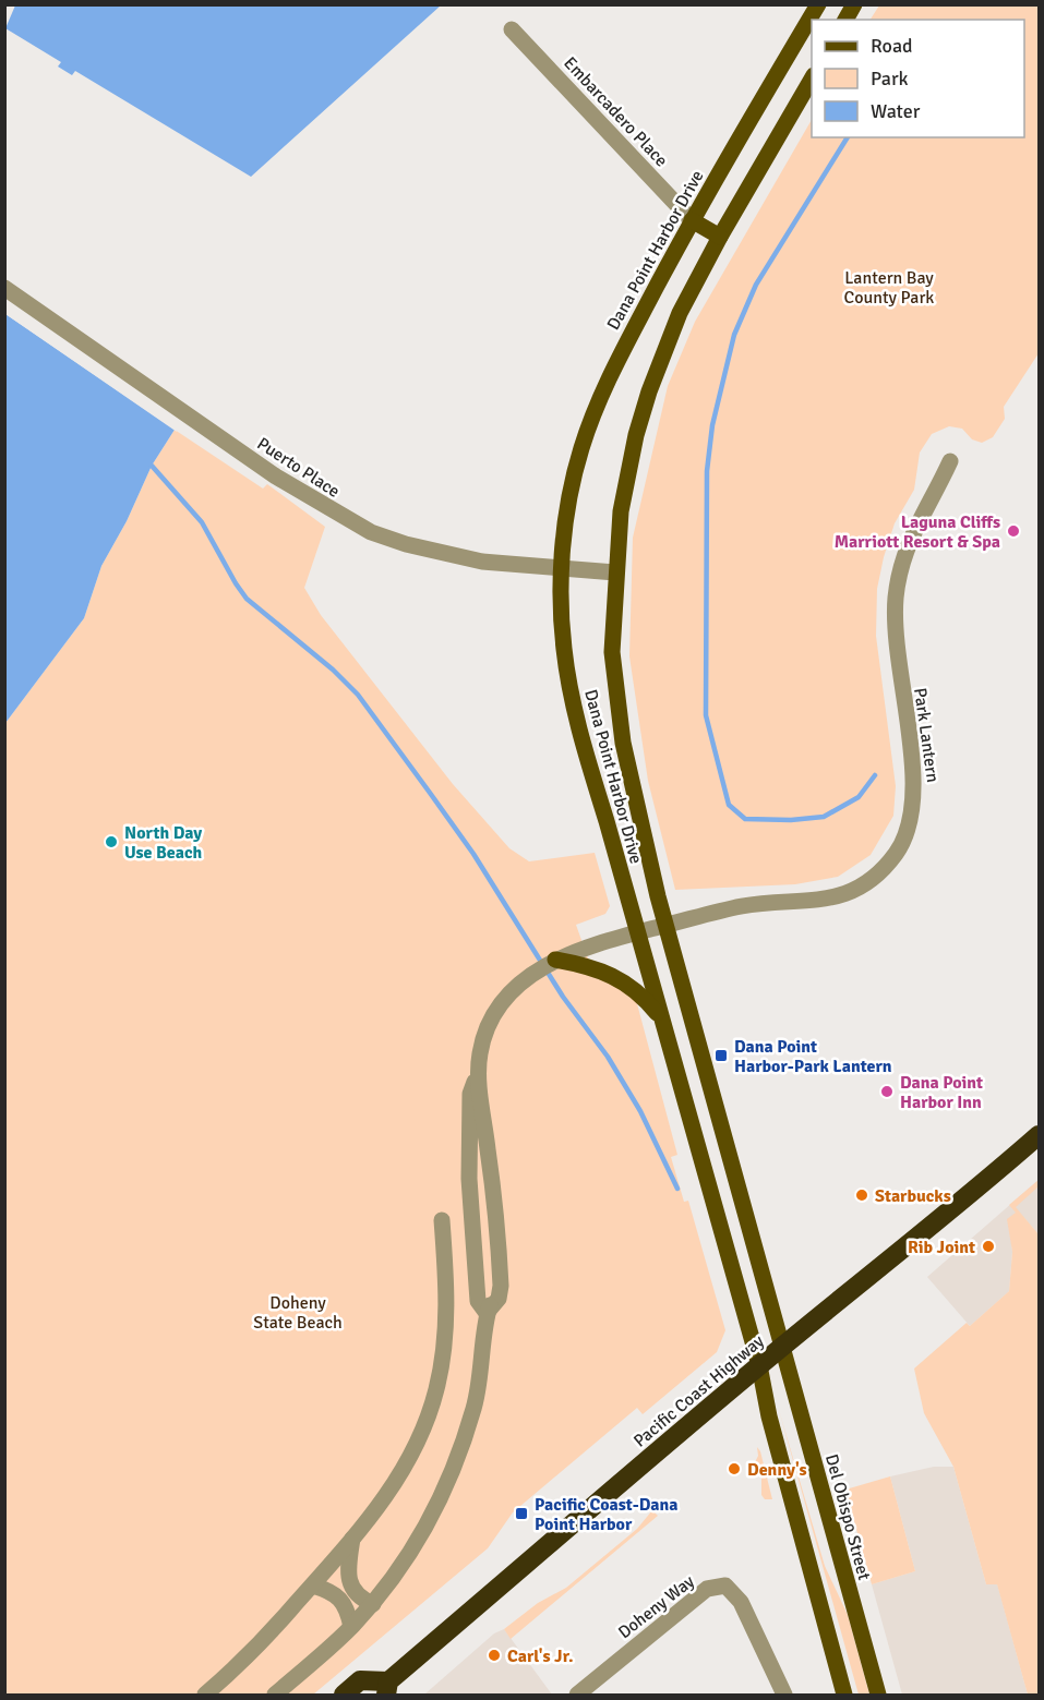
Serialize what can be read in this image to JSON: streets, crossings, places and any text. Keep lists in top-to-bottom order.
{
  "streets": {
    "highway": ["Pacific Coast Highway"],
    "main road": ["Dana Point Harbor Drive", "Del Obispo Street"],
    "street": [
      "Embarcadero Place",
      "Puerto Place",
      "Park Lantern",
      "Doheny Way"
    ]
  },
  "crossings": [
    ["Embarcadero Place", "Dana Point Harbor Drive"],
    ["Dana Point Harbor Drive", "Puerto Place"],
    ["Dana Point Harbor Drive", "Park Lantern"],
    ["Dana Point Harbor Drive", "Pacific Coast Highway"],
    ["Dana Point Harbor Drive", "Del Obispo Street"],
    ["Pacific Coast Highway", "Del Obispo Street"]
  ],
  "parks": ["Lantern Bay County Park", "Doheny State Beach"],
  "places": {
    "other": [
      "Laguna Cliffs Marriott Resort & Spa",
      "North Day Use Beach",
      "Dana Point Harbor Inn",
      "Starbucks",
      "Rib Joint",
      "Denny's",
      "Carl's Jr."
    ],
    "transit": ["Dana Point Harbor-Park Lantern", "Pacific Coast-Dana Point Harbor"]
  },
  "legend": ["Road", "Park", "Water"]
}
